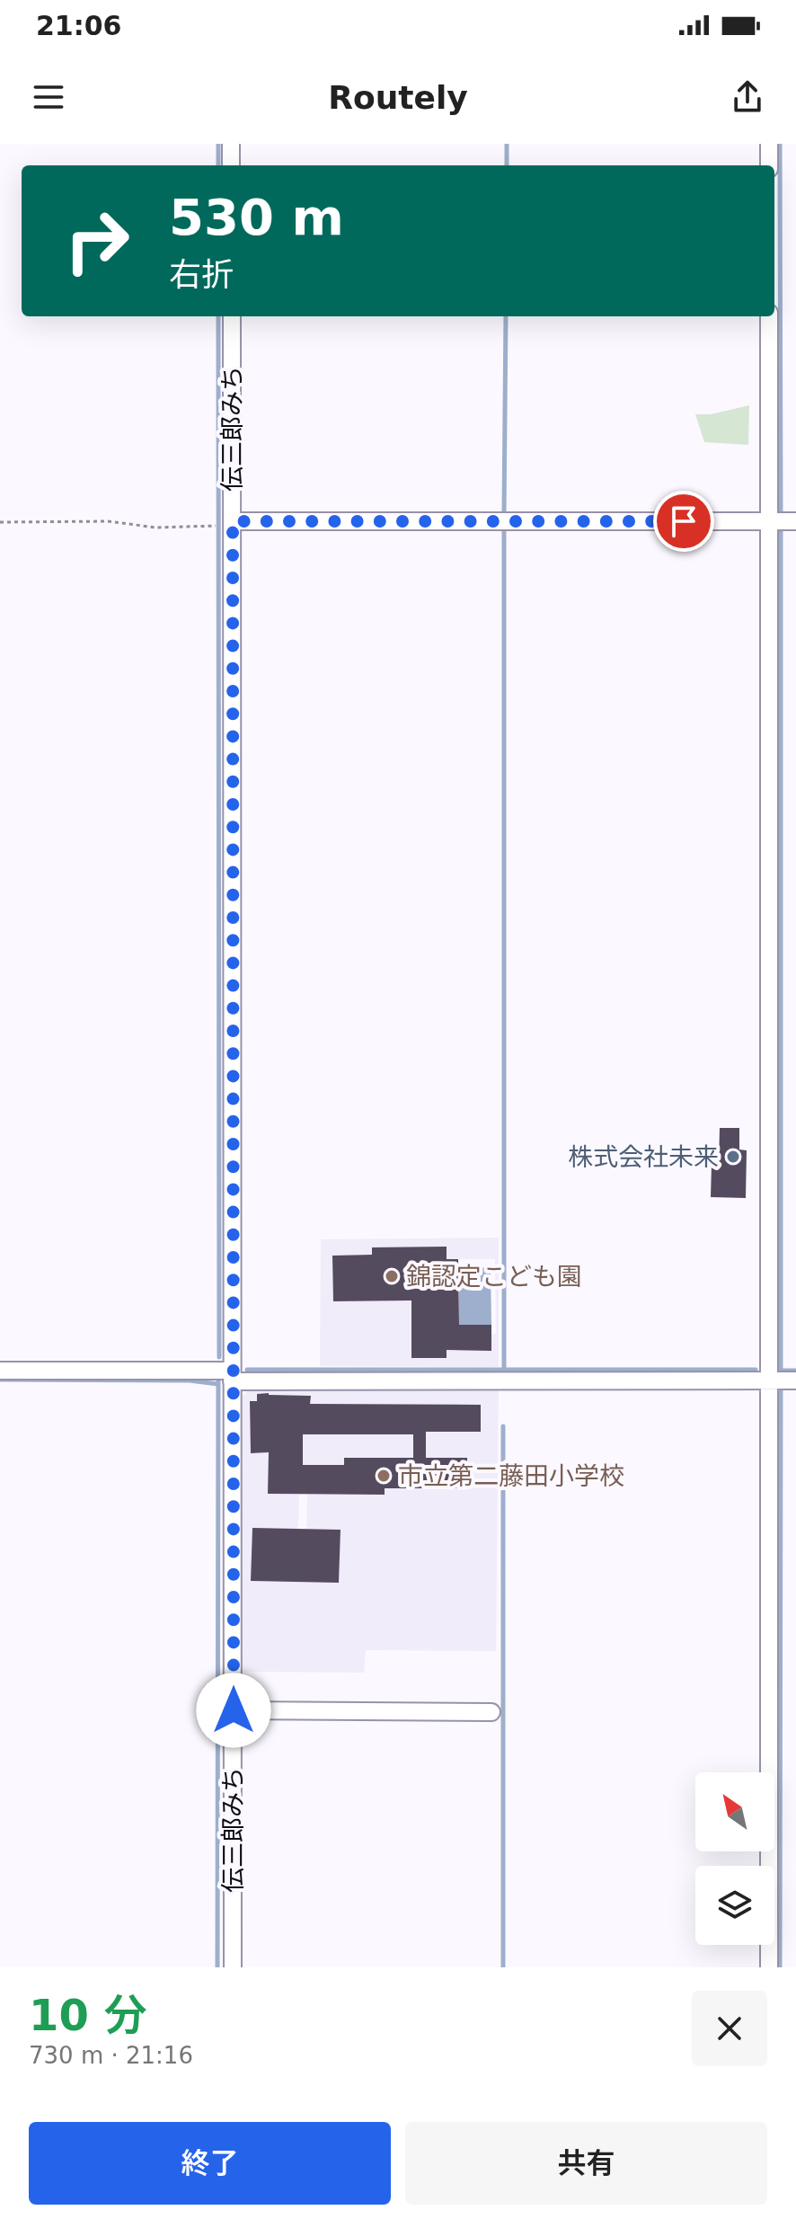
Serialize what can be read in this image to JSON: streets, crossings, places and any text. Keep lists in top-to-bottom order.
{
  "streets": {
    "street": ["伝三郎みち"]
  },
  "places": ["株式会社未来", "錦認定こども園", "市立第二藤田小学校"],
  "north": "top left",
  "page": {
    "status": "21:06",
    "header": "Routely",
    "turn": ["530 m", "右折"],
    "heading": ["10 分", "730 m · 21:16"],
    "buttons": ["終了", "共有"]
  }
}
